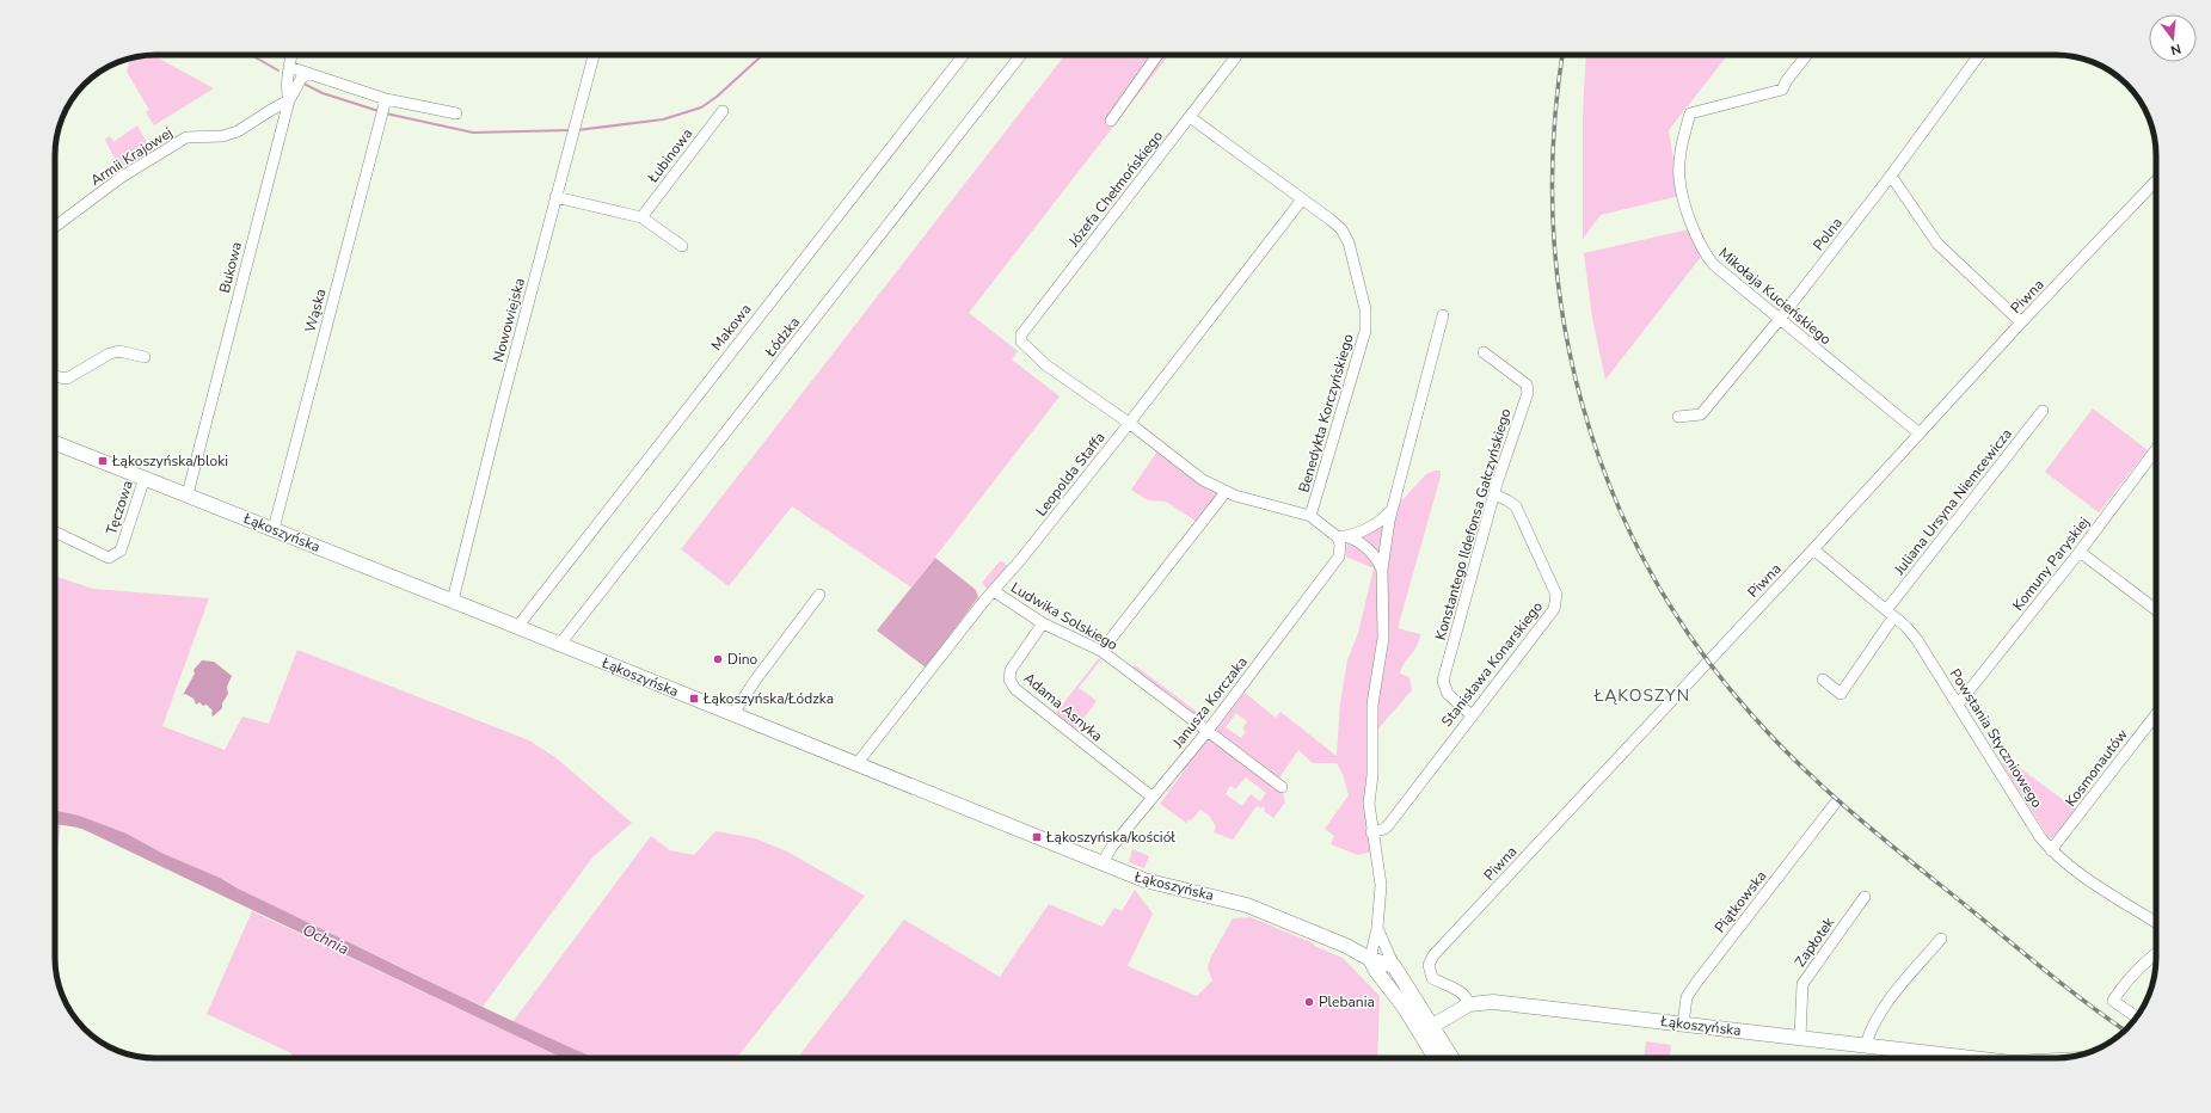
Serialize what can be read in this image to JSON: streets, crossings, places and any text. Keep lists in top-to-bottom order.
{
  "streets": {
    "street": [
      "Łubinowa",
      "Armii Krajowej",
      "Józefa Chełmońskiego",
      "Polna",
      "Bukowa",
      "Mikołaja Kucieńskiego",
      "Piwna",
      "Wąska",
      "Nowowiejska",
      "Makowa",
      "Łódzka",
      "Benedykta Korczyńskiego",
      "Leopolda Staffa",
      "Juliana Ursyna Niemcewicza",
      "Tęczowa",
      "Konstantego Ildefonsa Gałczyńskiego",
      "Łąkoszyńska",
      "Komuny Paryskiej",
      "Ludwika Solskiego",
      "Stanisława Konarskiego",
      "Janusza Korczaka",
      "Adama Asnyka",
      "Powstania Styczniowego",
      "Kosmonautów",
      "Piątkowska",
      "Zapłotek"
    ]
  },
  "crossings": [
    ["Armii Krajowej", "Bukowa"],
    ["Józefa Chełmońskiego", "Benedykta Korczyńskiego"],
    ["Józefa Chełmońskiego", "Leopolda Staffa"],
    ["Polna", "Mikołaja Kucieńskiego"],
    ["Bukowa", "Łąkoszyńska"],
    ["Mikołaja Kucieńskiego", "Piwna"],
    ["Piwna", "Łąkoszyńska"],
    ["Piwna", "Powstania Styczniowego"],
    ["Wąska", "Łąkoszyńska"],
    ["Nowowiejska", "Łąkoszyńska"],
    ["Makowa", "Łąkoszyńska"],
    ["Łódzka", "Łąkoszyńska"],
    ["Benedykta Korczyńskiego", "Leopolda Staffa"],
    ["Leopolda Staffa", "Łąkoszyńska"],
    ["Leopolda Staffa", "Ludwika Solskiego"],
    ["Juliana Ursyna Niemcewicza", "Powstania Styczniowego"],
    ["Tęczowa", "Łąkoszyńska"],
    ["Konstantego Ildefonsa Gałczyńskiego", "Stanisława Konarskiego"],
    ["Łąkoszyńska", "Janusza Korczaka"],
    ["Łąkoszyńska", "Piątkowska"],
    ["Łąkoszyńska", "Zapłotek"],
    ["Komuny Paryskiej", "Powstania Styczniowego"],
    ["Ludwika Solskiego", "Janusza Korczaka"],
    ["Ludwika Solskiego", "Adama Asnyka"],
    ["Janusza Korczaka", "Adama Asnyka"],
    ["Powstania Styczniowego", "Kosmonautów"]
  ],
  "districts": ["ŁĄKOSZYN"],
  "water": ["Ochnia"],
  "places": {
    "transit": ["Łąkoszyńska/bloki", "Łąkoszyńska/Łódzka", "Łąkoszyńska/kościół"],
    "other": ["Dino", "Plebania"]
  },
  "north": "bottom"
}
